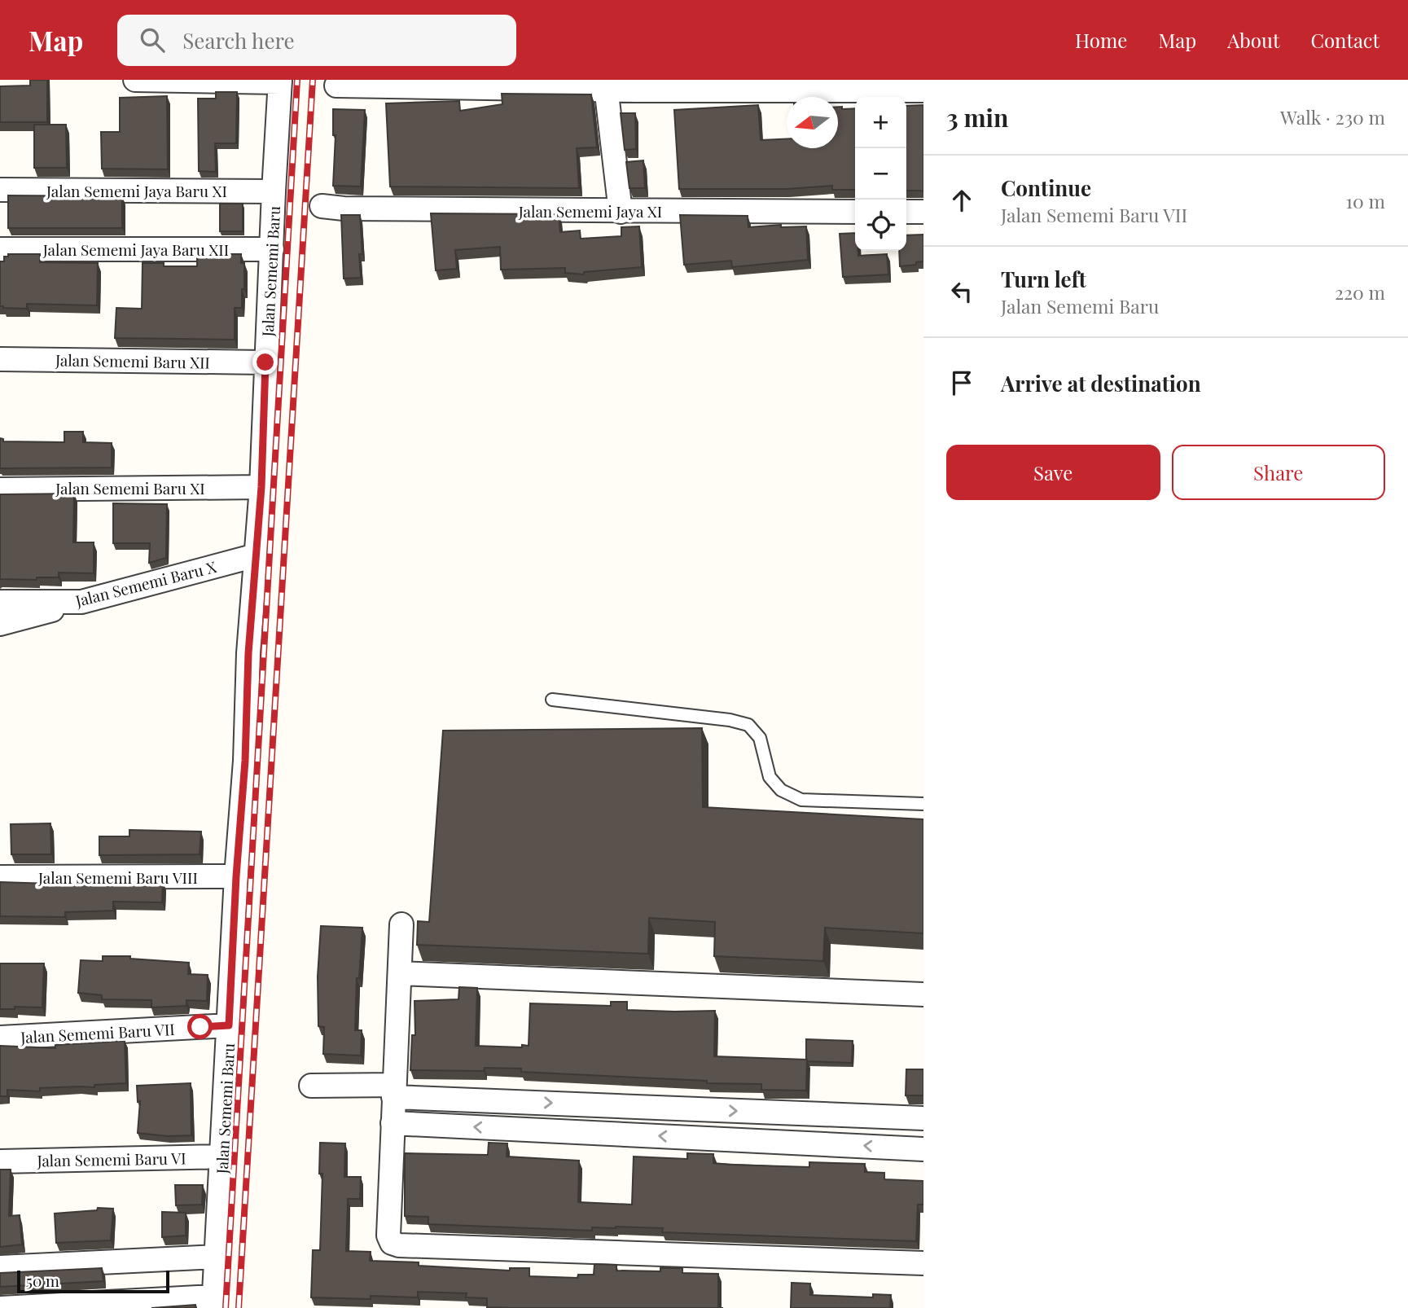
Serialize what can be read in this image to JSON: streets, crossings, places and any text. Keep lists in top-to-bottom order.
{
  "streets": {
    "street": [
      "Jalan Sememi Jaya Baru XI",
      "Jalan Sememi Jaya XI",
      "Jalan Sememi Jaya Baru XII",
      "Jalan Sememi Baru",
      "Jalan Sememi Baru XII",
      "Jalan Sememi Baru XI",
      "Jalan Sememi Baru X",
      "Jalan Sememi Baru VIII",
      "Jalan Sememi Baru VII",
      "Jalan Sememi Baru VI"
    ]
  },
  "crossings": [
    ["Jalan Sememi Jaya Baru XI", "Jalan Sememi Baru"],
    ["Jalan Sememi Jaya Baru XII", "Jalan Sememi Baru"],
    ["Jalan Sememi Baru", "Jalan Sememi Baru XII"],
    ["Jalan Sememi Baru", "Jalan Sememi Baru XI"],
    ["Jalan Sememi Baru", "Jalan Sememi Baru X"],
    ["Jalan Sememi Baru", "Jalan Sememi Baru VIII"],
    ["Jalan Sememi Baru", "Jalan Sememi Baru VII"],
    ["Jalan Sememi Baru", "Jalan Sememi Baru VI"]
  ],
  "scale_bar": "50 m",
  "north": "left",
  "page": {
    "header": "Map",
    "search": "Search here",
    "nav": [
      "Home",
      "Map",
      "About",
      "Contact"
    ],
    "heading": ["3 min", "Walk · 230 m"],
    "map_buttons": ["+", "−"],
    "list": [
      ["Continue", "Jalan Sememi Baru VII", "10 m"],
      ["Turn left", "Jalan Sememi Baru", "220 m"],
      "Arrive at destination"
    ],
    "buttons": ["Save", "Share"],
    "scale": "50 m"
  }
}
